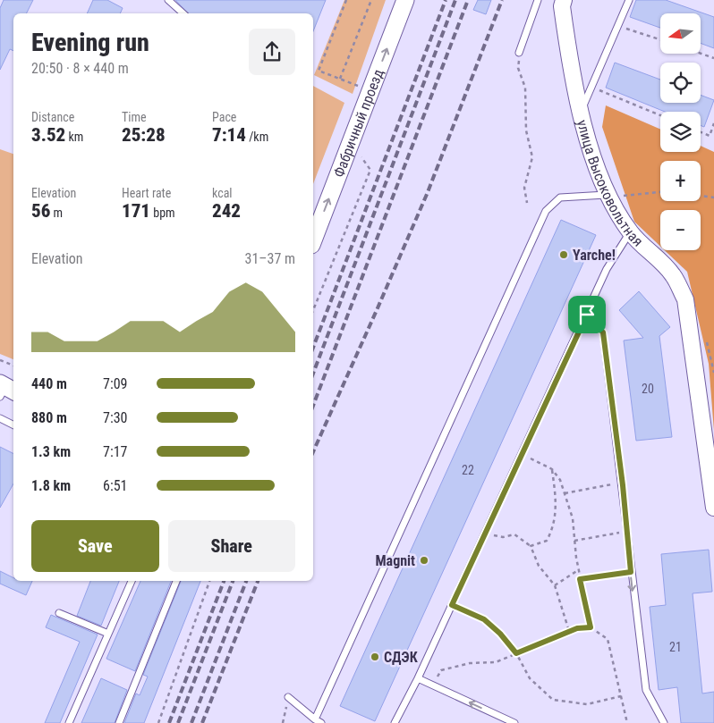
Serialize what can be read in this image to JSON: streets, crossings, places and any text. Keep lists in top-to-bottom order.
{
  "streets": {
    "main road": ["Фабричный проезд"],
    "street": ["улица Высоковольтная"]
  },
  "one_way": ["Фабричный проезд"],
  "places": ["Yarche!", "Magnit", "СДЭК"],
  "house_numbers": ["20", "22", "21"],
  "north": "left",
  "page": {
    "map_buttons": ["+", "−"],
    "heading": ["Evening run", "20:50 · 8 × 440 m"],
    "stats": [
      ["Distance", "3.52 km"],
      ["Time", "25:28"],
      ["Pace", "7:14 /km"],
      ["Elevation", "56 m"],
      ["Heart rate", "171 bpm"],
      ["kcal", "242"]
    ],
    "chart": ["Elevation", "31–37 m"],
    "list": [
      {
        "name": "440 m",
        "note": "7:09"
      },
      {
        "name": "880 m",
        "note": "7:30"
      },
      {
        "name": "1.3 km",
        "note": "7:17"
      },
      {
        "name": "1.8 km",
        "note": "6:51"
      }
    ],
    "buttons": ["Save", "Share"]
  }
}
